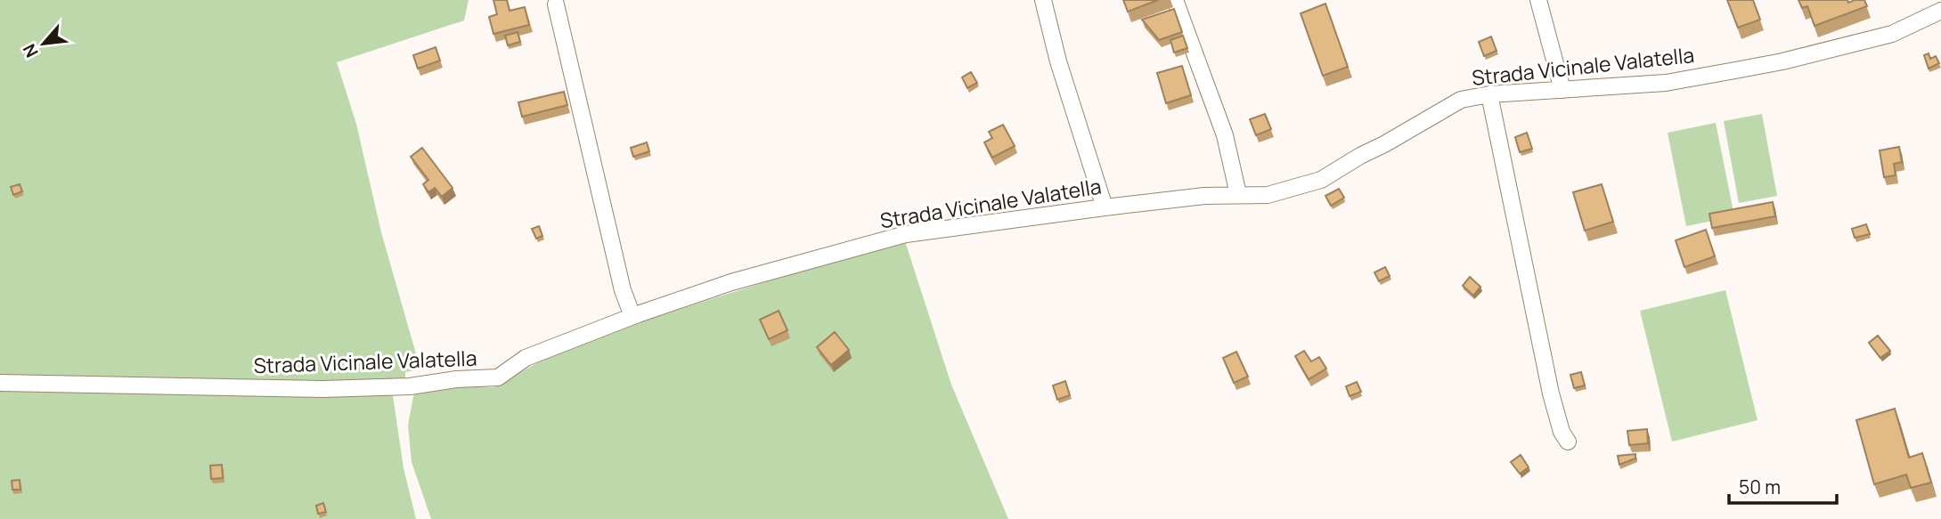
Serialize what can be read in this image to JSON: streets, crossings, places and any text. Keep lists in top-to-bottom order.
{
  "streets": {
    "street": ["Strada Vicinale Valatella"]
  },
  "scale_bar": "50 m",
  "north": "bottom left"
}
